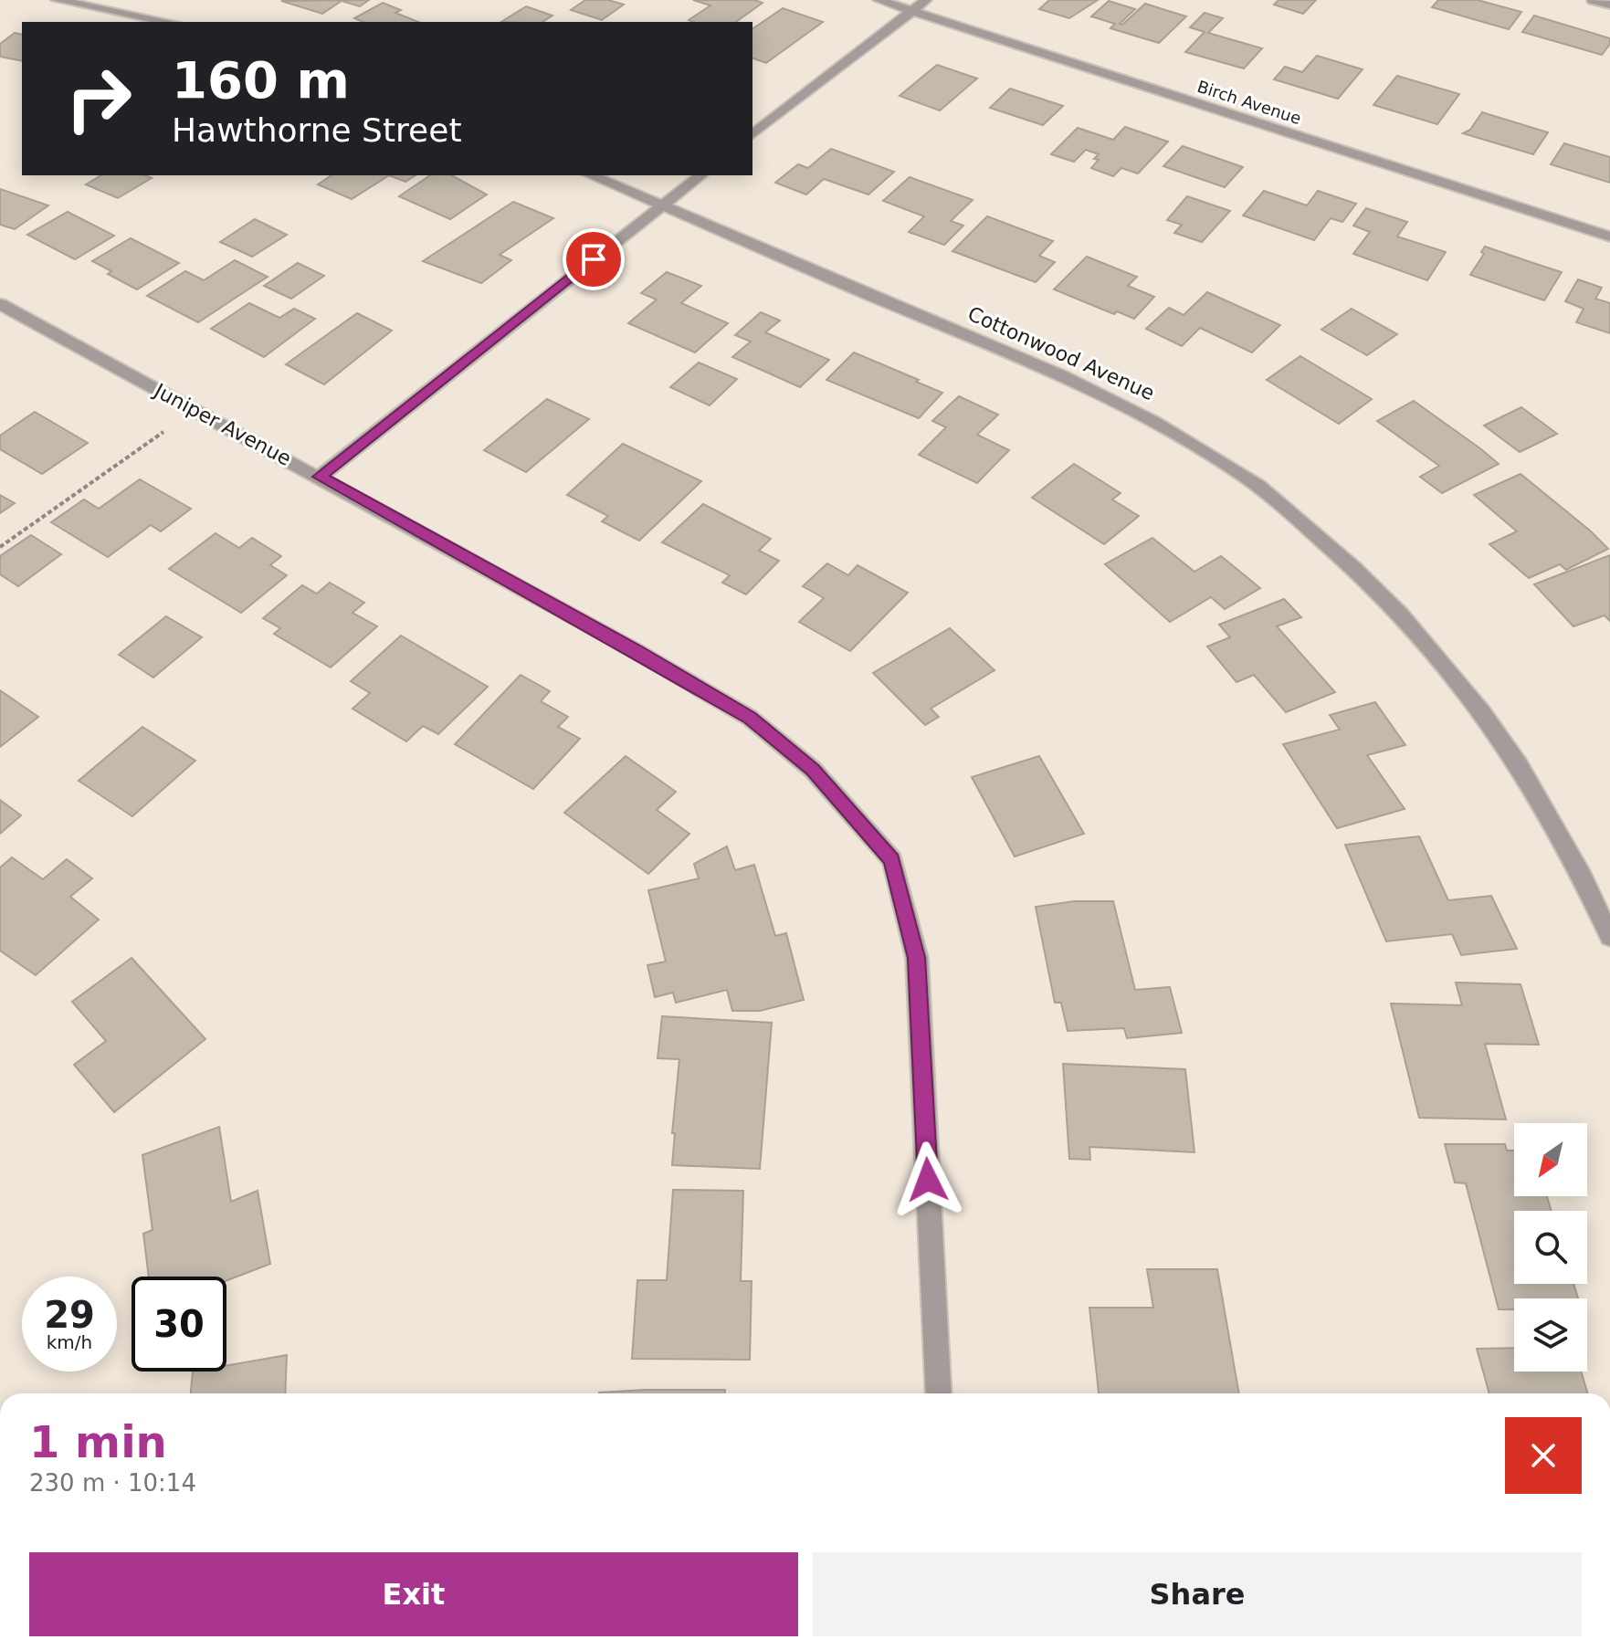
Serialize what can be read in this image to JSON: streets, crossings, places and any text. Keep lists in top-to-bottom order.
{
  "streets": {
    "street": ["Birch Avenue", "Cottonwood Avenue", "Juniper Avenue"]
  },
  "north": "bottom left",
  "page": {
    "turn": ["160 m", "Hawthorne Street"],
    "speed": "29 km/h",
    "limit": "30",
    "heading": ["1 min", "230 m · 10:14"],
    "buttons": ["Exit", "Share"]
  }
}
